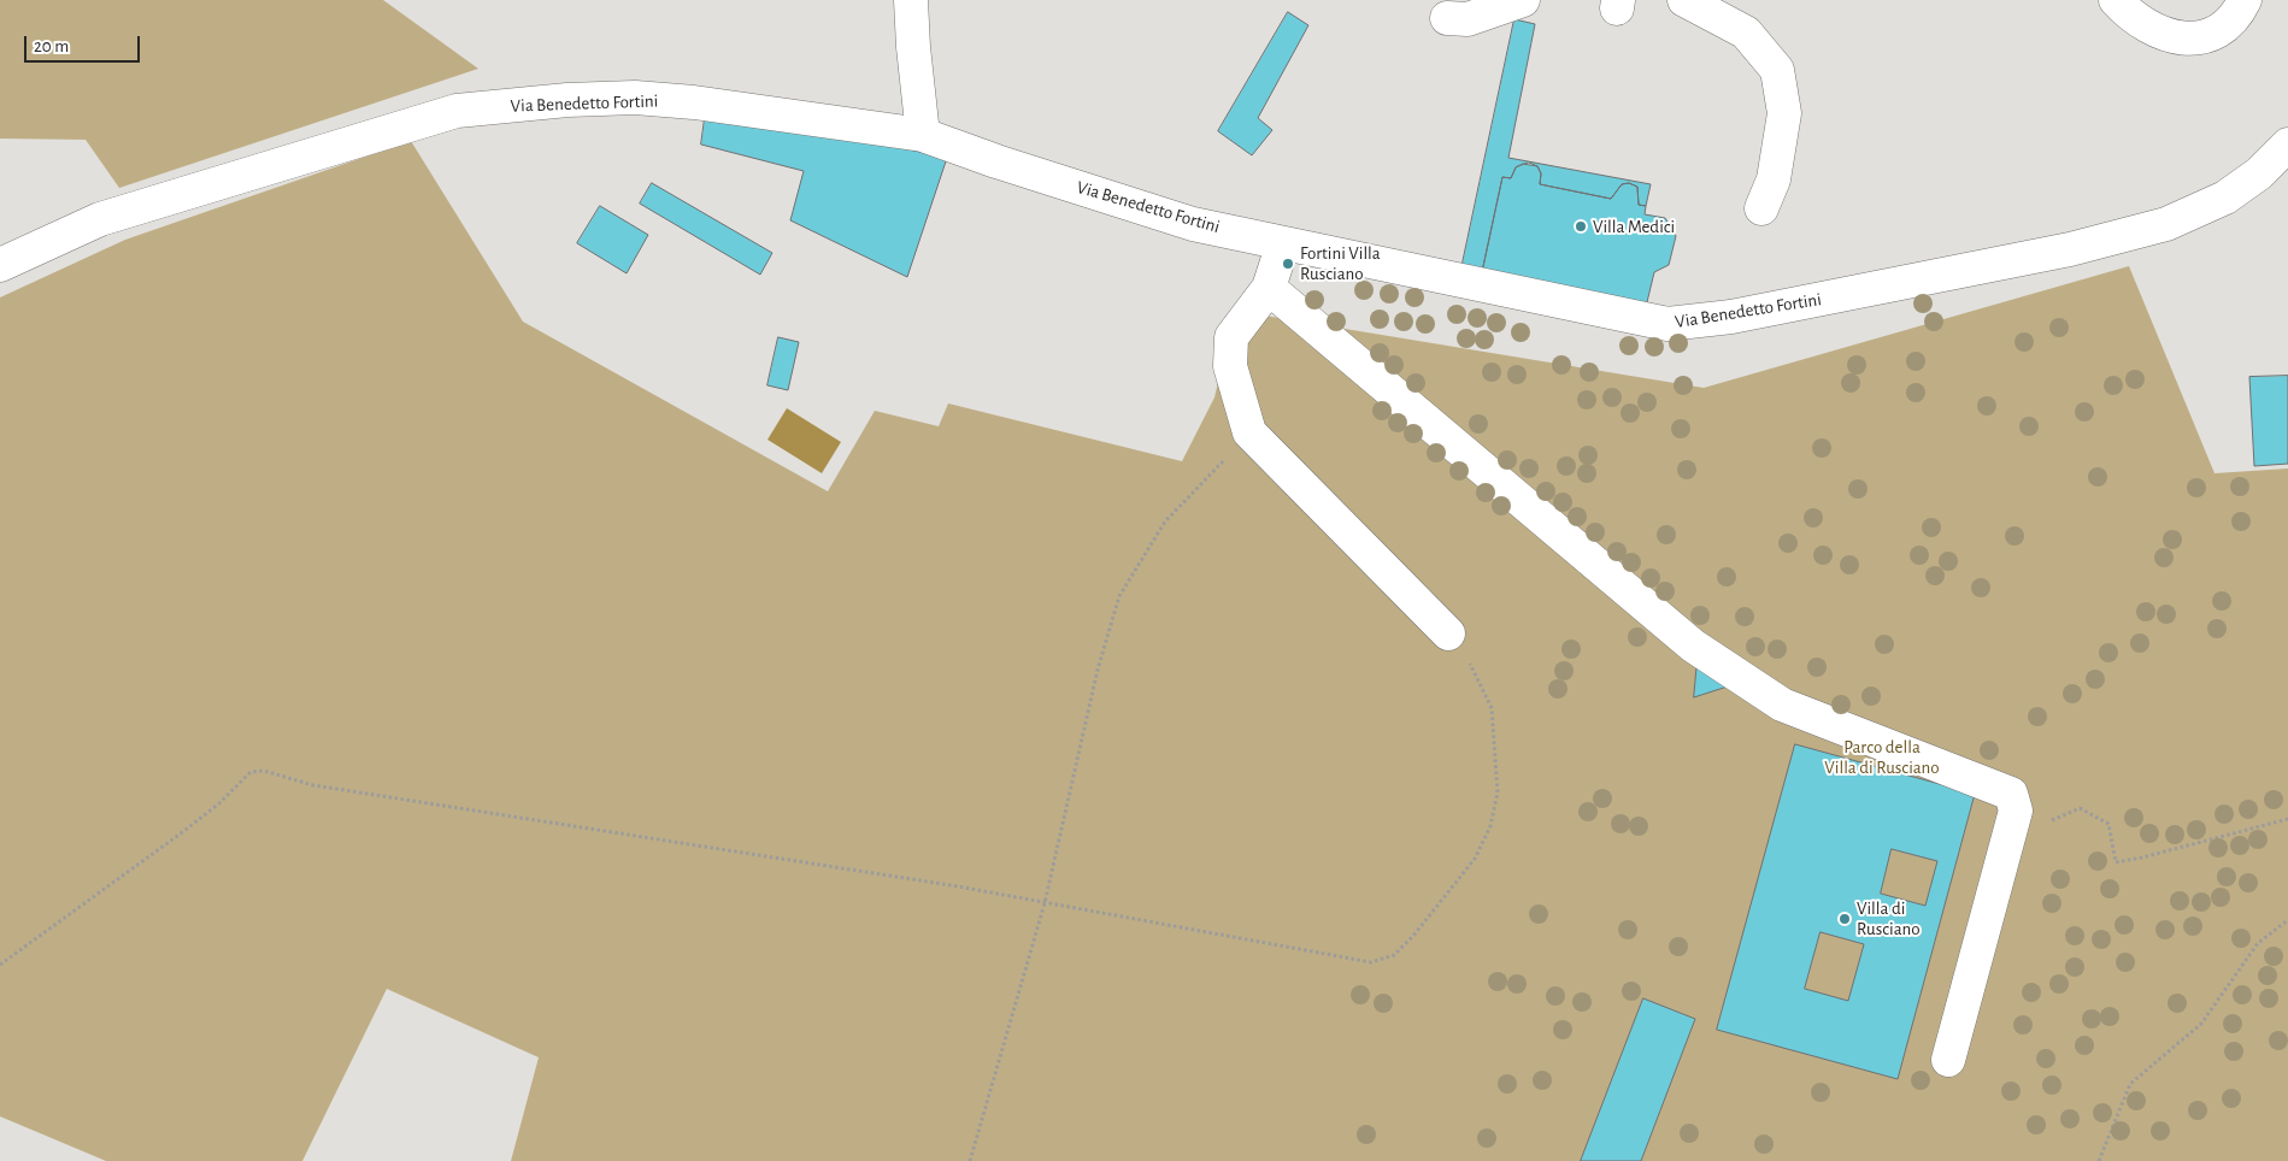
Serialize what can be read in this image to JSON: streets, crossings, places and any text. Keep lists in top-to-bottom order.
{
  "streets": {
    "street": ["Via Benedetto Fortini"]
  },
  "parks": ["Parco della Villa di Rusciano"],
  "places": ["Villa Medici", "Fortini Villa Rusciano", "Villa di Rusciano"],
  "scale_bar": "20 m"
}
